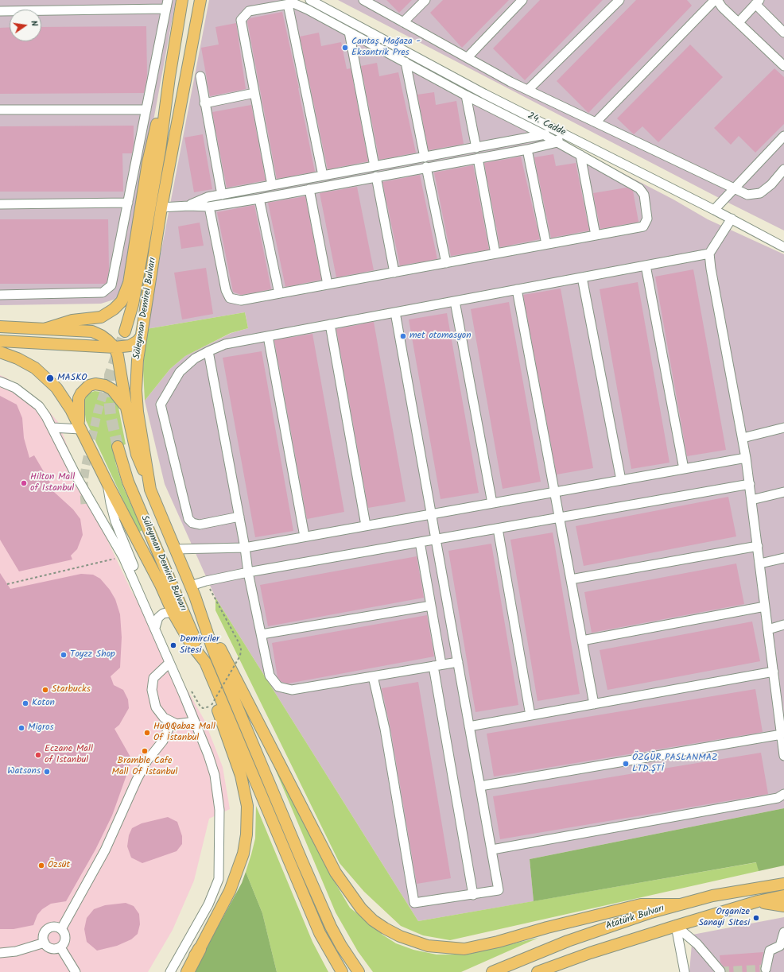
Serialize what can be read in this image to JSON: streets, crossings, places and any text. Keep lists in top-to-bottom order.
{
  "streets": {
    "main road": ["Süleyman Demirel Bulvarı", "Atatürk Bulvarı"],
    "street": ["24. Cadde"]
  },
  "places": [
    "Cantaş Mağaza - Eksantrik Pres",
    "met otomasyon",
    "MASKO",
    "Hilton Mall of Istanbul",
    "Demirciler Sitesi",
    "Toyzz Shop",
    "Starbucks",
    "Koton",
    "Migros",
    "HuQQabaz Mall Of İstanbul",
    "Bramble Cafe Mall Of İstanbul",
    "Eczane Mall of Istanbul",
    "ÖZGÜR PASLANMAZ LTD.ŞTİ",
    "Watsons",
    "Özsüt",
    "Organize Sanayi Sitesi"
  ],
  "north": "right"
}
